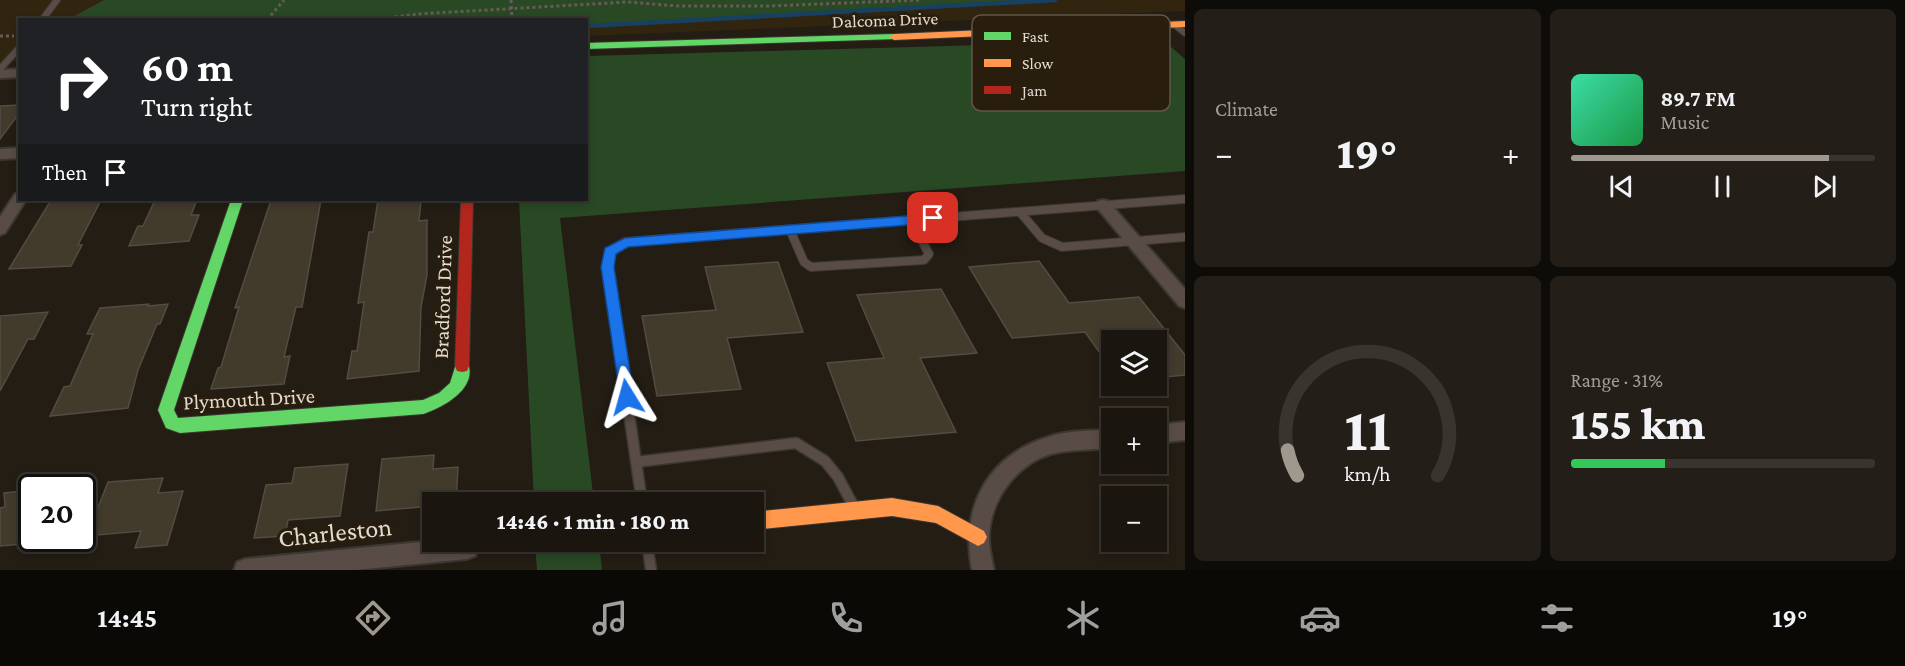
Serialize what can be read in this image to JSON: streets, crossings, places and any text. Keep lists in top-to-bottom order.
{
  "streets": {
    "street": [
      "Dalcoma Drive",
      "Bradford Drive",
      "Plymouth Drive",
      "Charleston"
    ]
  },
  "crossings": [
    ["Bradford Drive", "Plymouth Drive"]
  ],
  "legend": ["Fast", "Slow", "Jam"],
  "page": {
    "tile": [
      "Climate",
      ["Range · 31%", "155 km"]
    ],
    "turn": ["60 m", "Turn right"],
    "song": ["89.7 FM", "Music"],
    "heat": ["−", "19°", "+"],
    "then": "Then",
    "map_buttons": ["+", "−"],
    "limit": "20",
    "trip": "14:46 · 1 min · 180 m",
    "tabs": ["14:45", "19°"],
    "gauge": ["11", "km/h"]
  }
}
